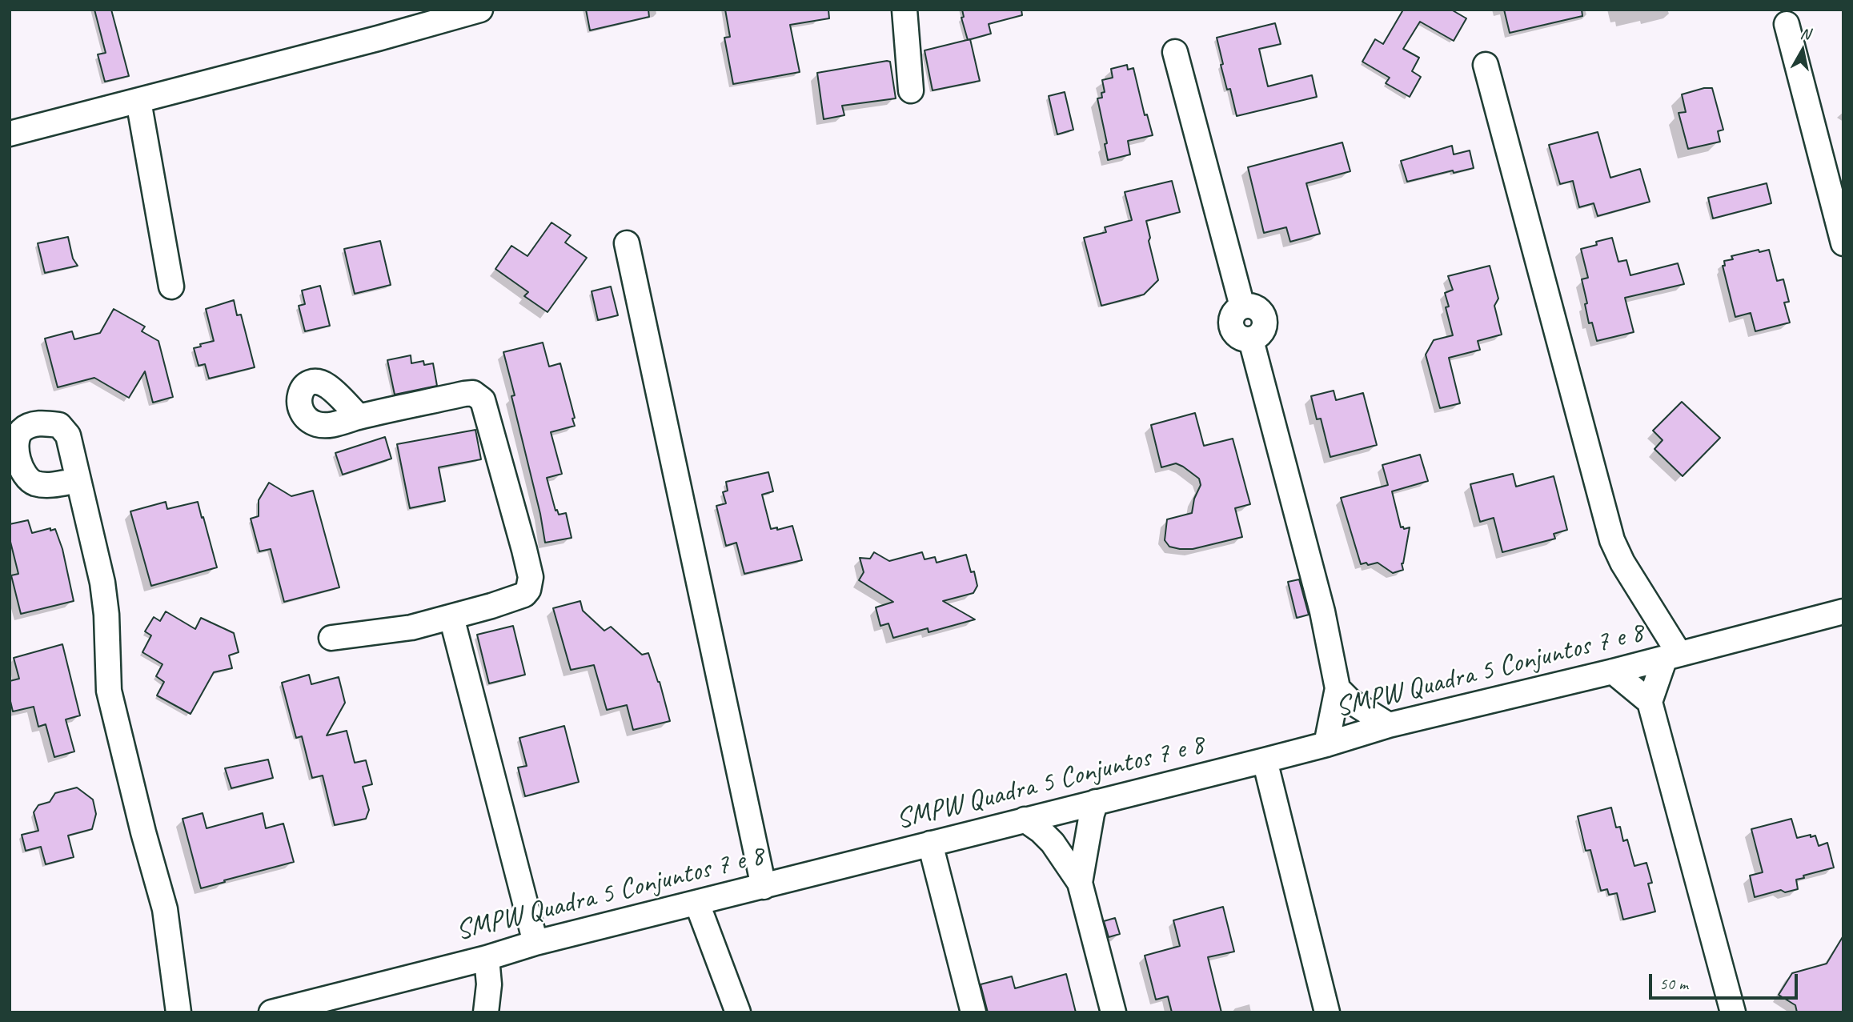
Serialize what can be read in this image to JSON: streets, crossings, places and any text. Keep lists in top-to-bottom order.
{
  "streets": {
    "street": ["SMPW Quadra 5 Conjuntos 7 e 8"]
  },
  "scale_bar": "50 m",
  "north": "top"
}
